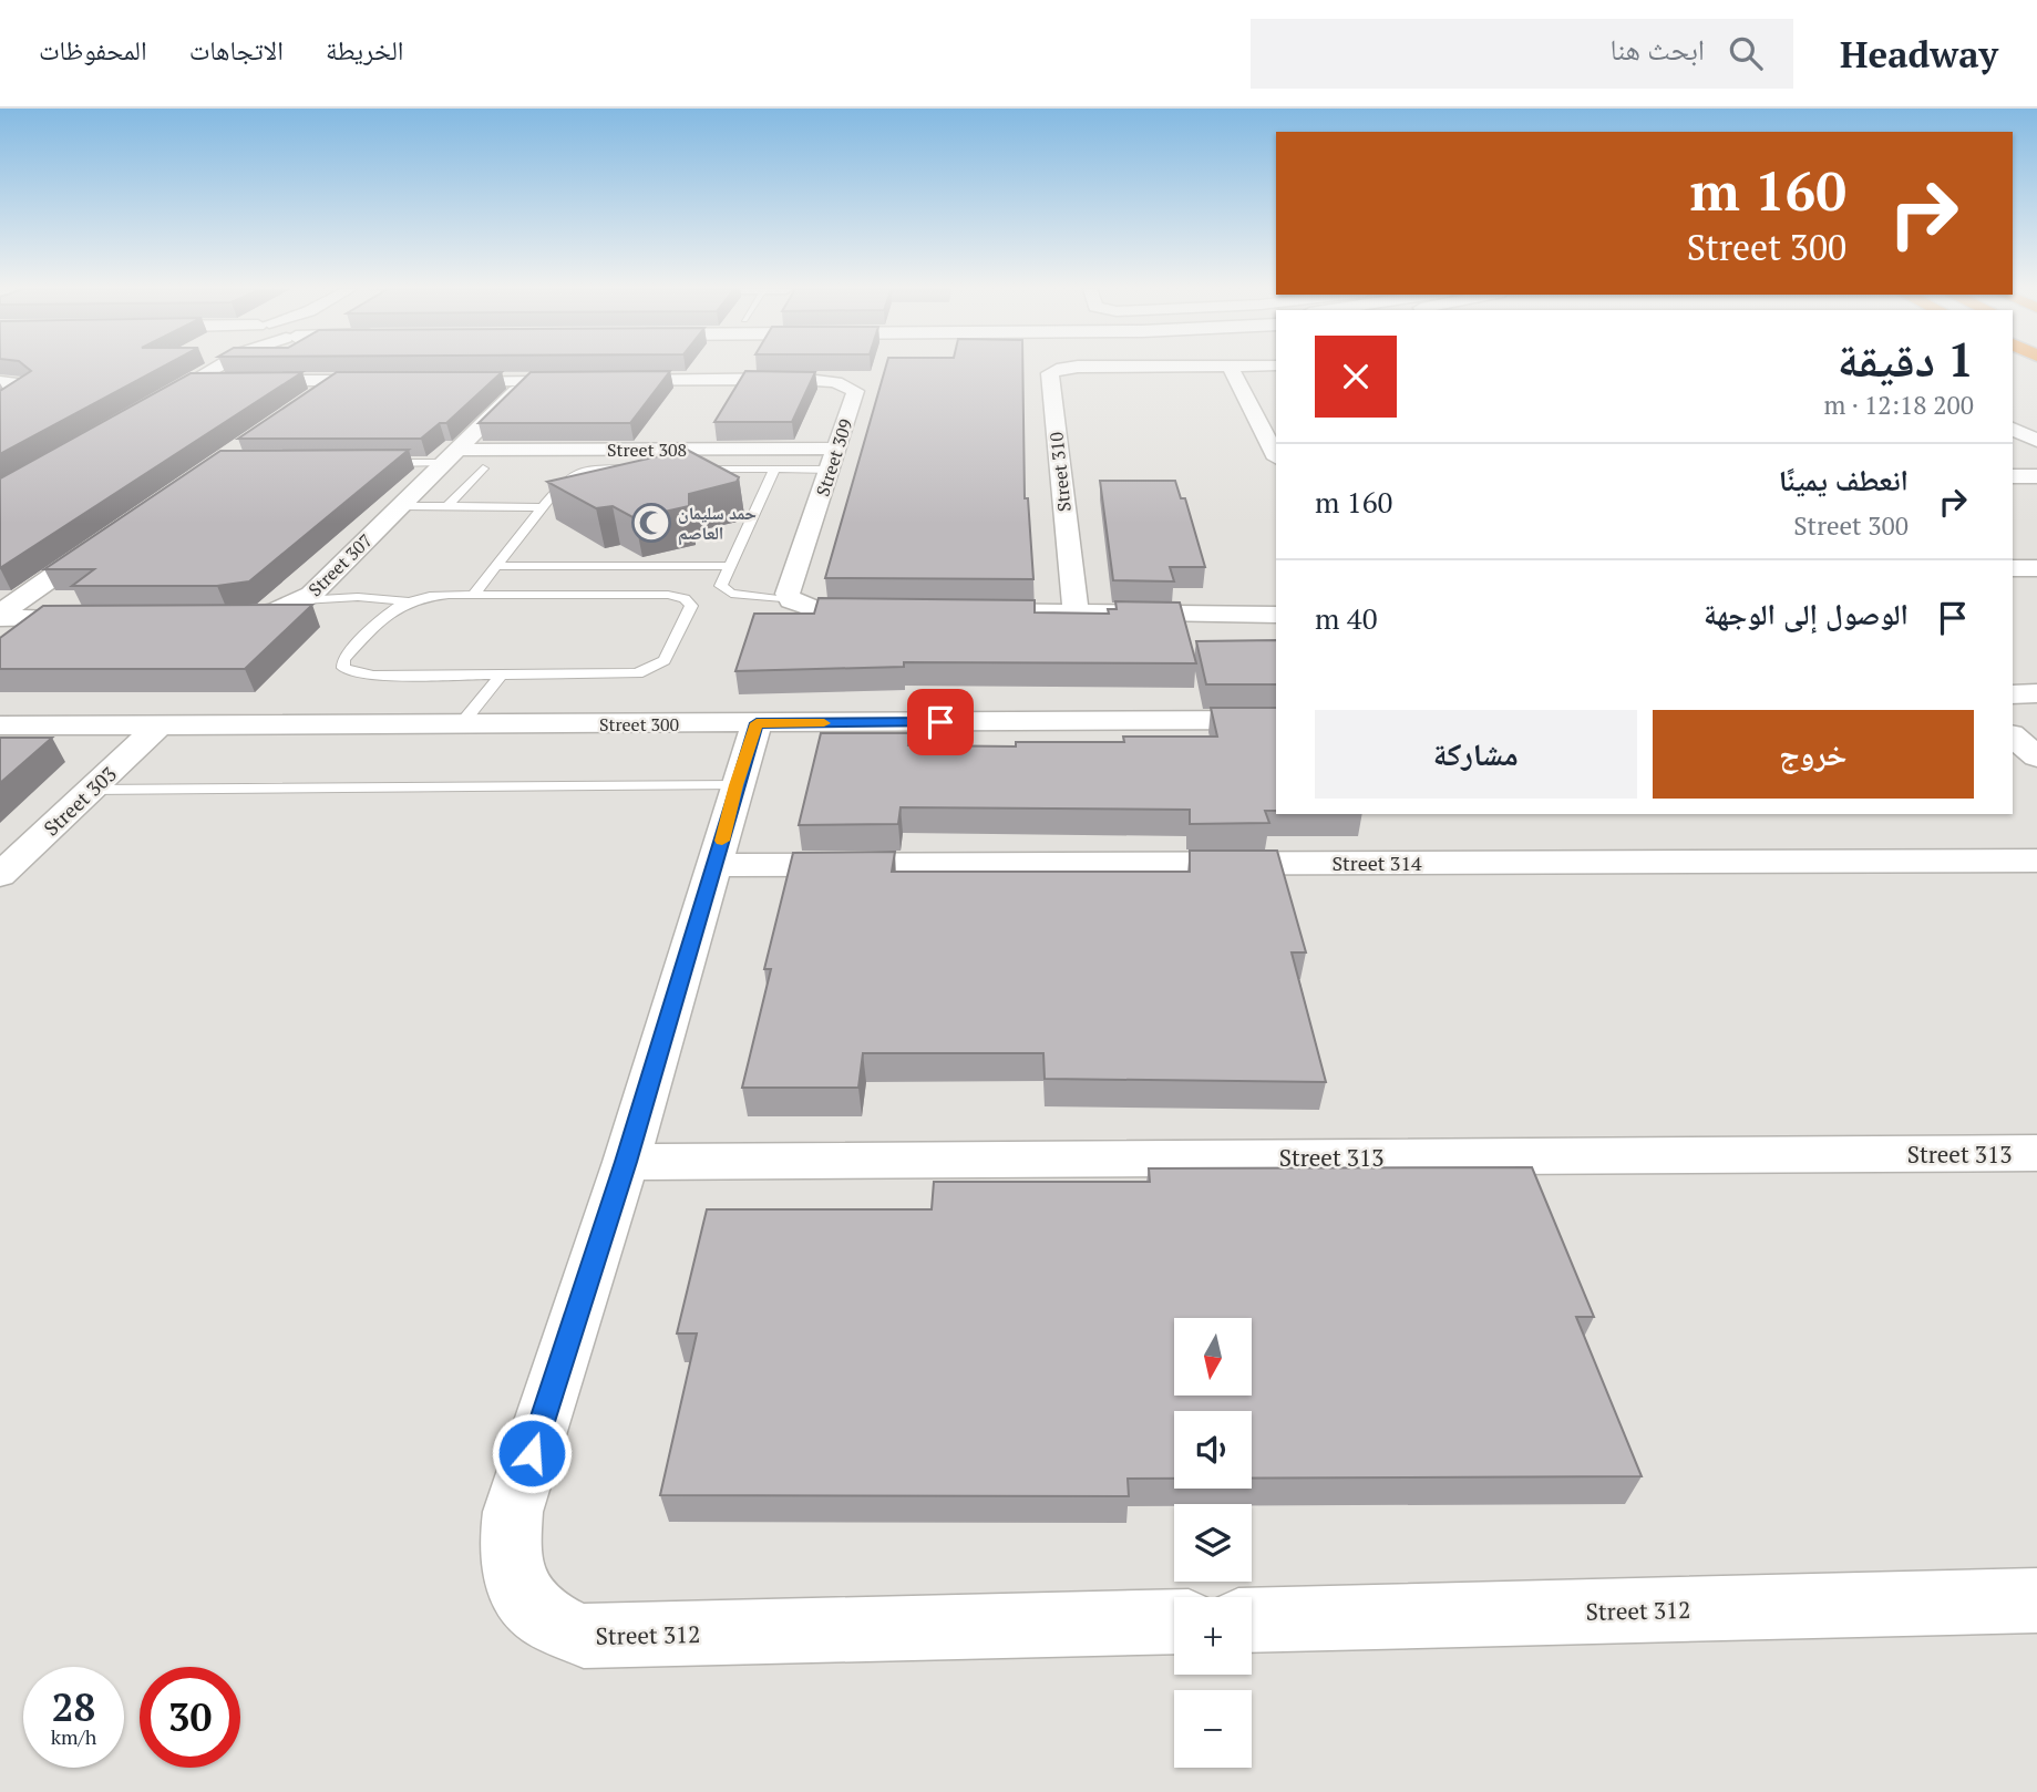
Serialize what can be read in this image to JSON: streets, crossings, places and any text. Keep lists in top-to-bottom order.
{
  "streets": {
    "street": [
      "Street 308",
      "Street 309",
      "Street 310",
      "Street 307",
      "Street 300",
      "Street 303",
      "Street 314",
      "Street 313",
      "Street 312"
    ]
  },
  "crossings": [
    ["Street 308", "Street 309"],
    ["Street 308", "Street 307"],
    ["Street 309", "Street 307"],
    ["Street 300", "Street 303"],
    ["Street 300", "Street 312"],
    ["Street 314", "Street 312"],
    ["Street 313", "Street 312"]
  ],
  "places": {
    "mosque": ["حمد سليمان العاصم"]
  },
  "north": "bottom",
  "page": {
    "header": "Headway",
    "search": "ابحث هنا",
    "nav": ["الخريطة", "الاتجاهات", "المحفوظات"],
    "turn": ["160 m", "Street 300"],
    "heading": ["1 دقيقة", "200 m · 12:18"],
    "list": [
      {
        "name": "انعطف يمينًا",
        "note": "Street 300",
        "value": "160 m"
      },
      {
        "name": "الوصول إلى الوجهة",
        "value": "40 m"
      }
    ],
    "buttons": ["خروج", "مشاركة"],
    "map_buttons": ["+", "−"],
    "speed": "28 km/h",
    "limit": "30"
  }
}
